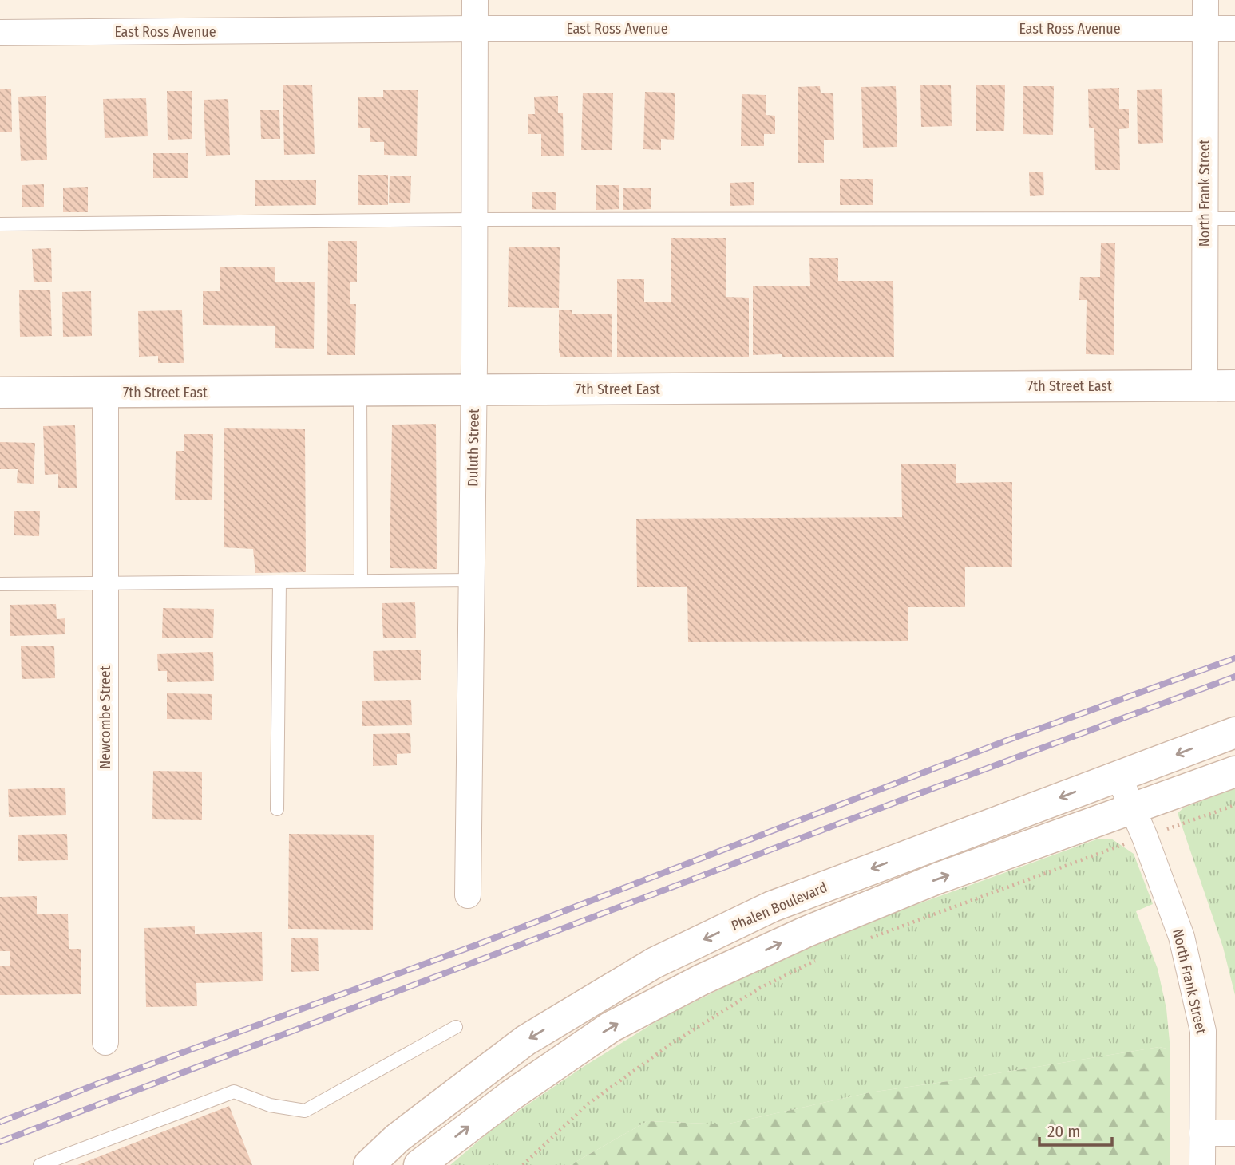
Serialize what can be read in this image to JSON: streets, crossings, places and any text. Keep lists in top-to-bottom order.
{
  "streets": {
    "main road": ["7th Street East", "Phalen Boulevard"],
    "street": [
      "East Ross Avenue",
      "North Frank Street",
      "Duluth Street",
      "Newcombe Street"
    ]
  },
  "crossings": [
    ["East Ross Avenue", "North Frank Street"],
    ["East Ross Avenue", "Duluth Street"],
    ["North Frank Street", "7th Street East"],
    ["North Frank Street", "Phalen Boulevard"],
    ["7th Street East", "Duluth Street"],
    ["7th Street East", "Newcombe Street"]
  ],
  "scale_bar": "20 m"
}
